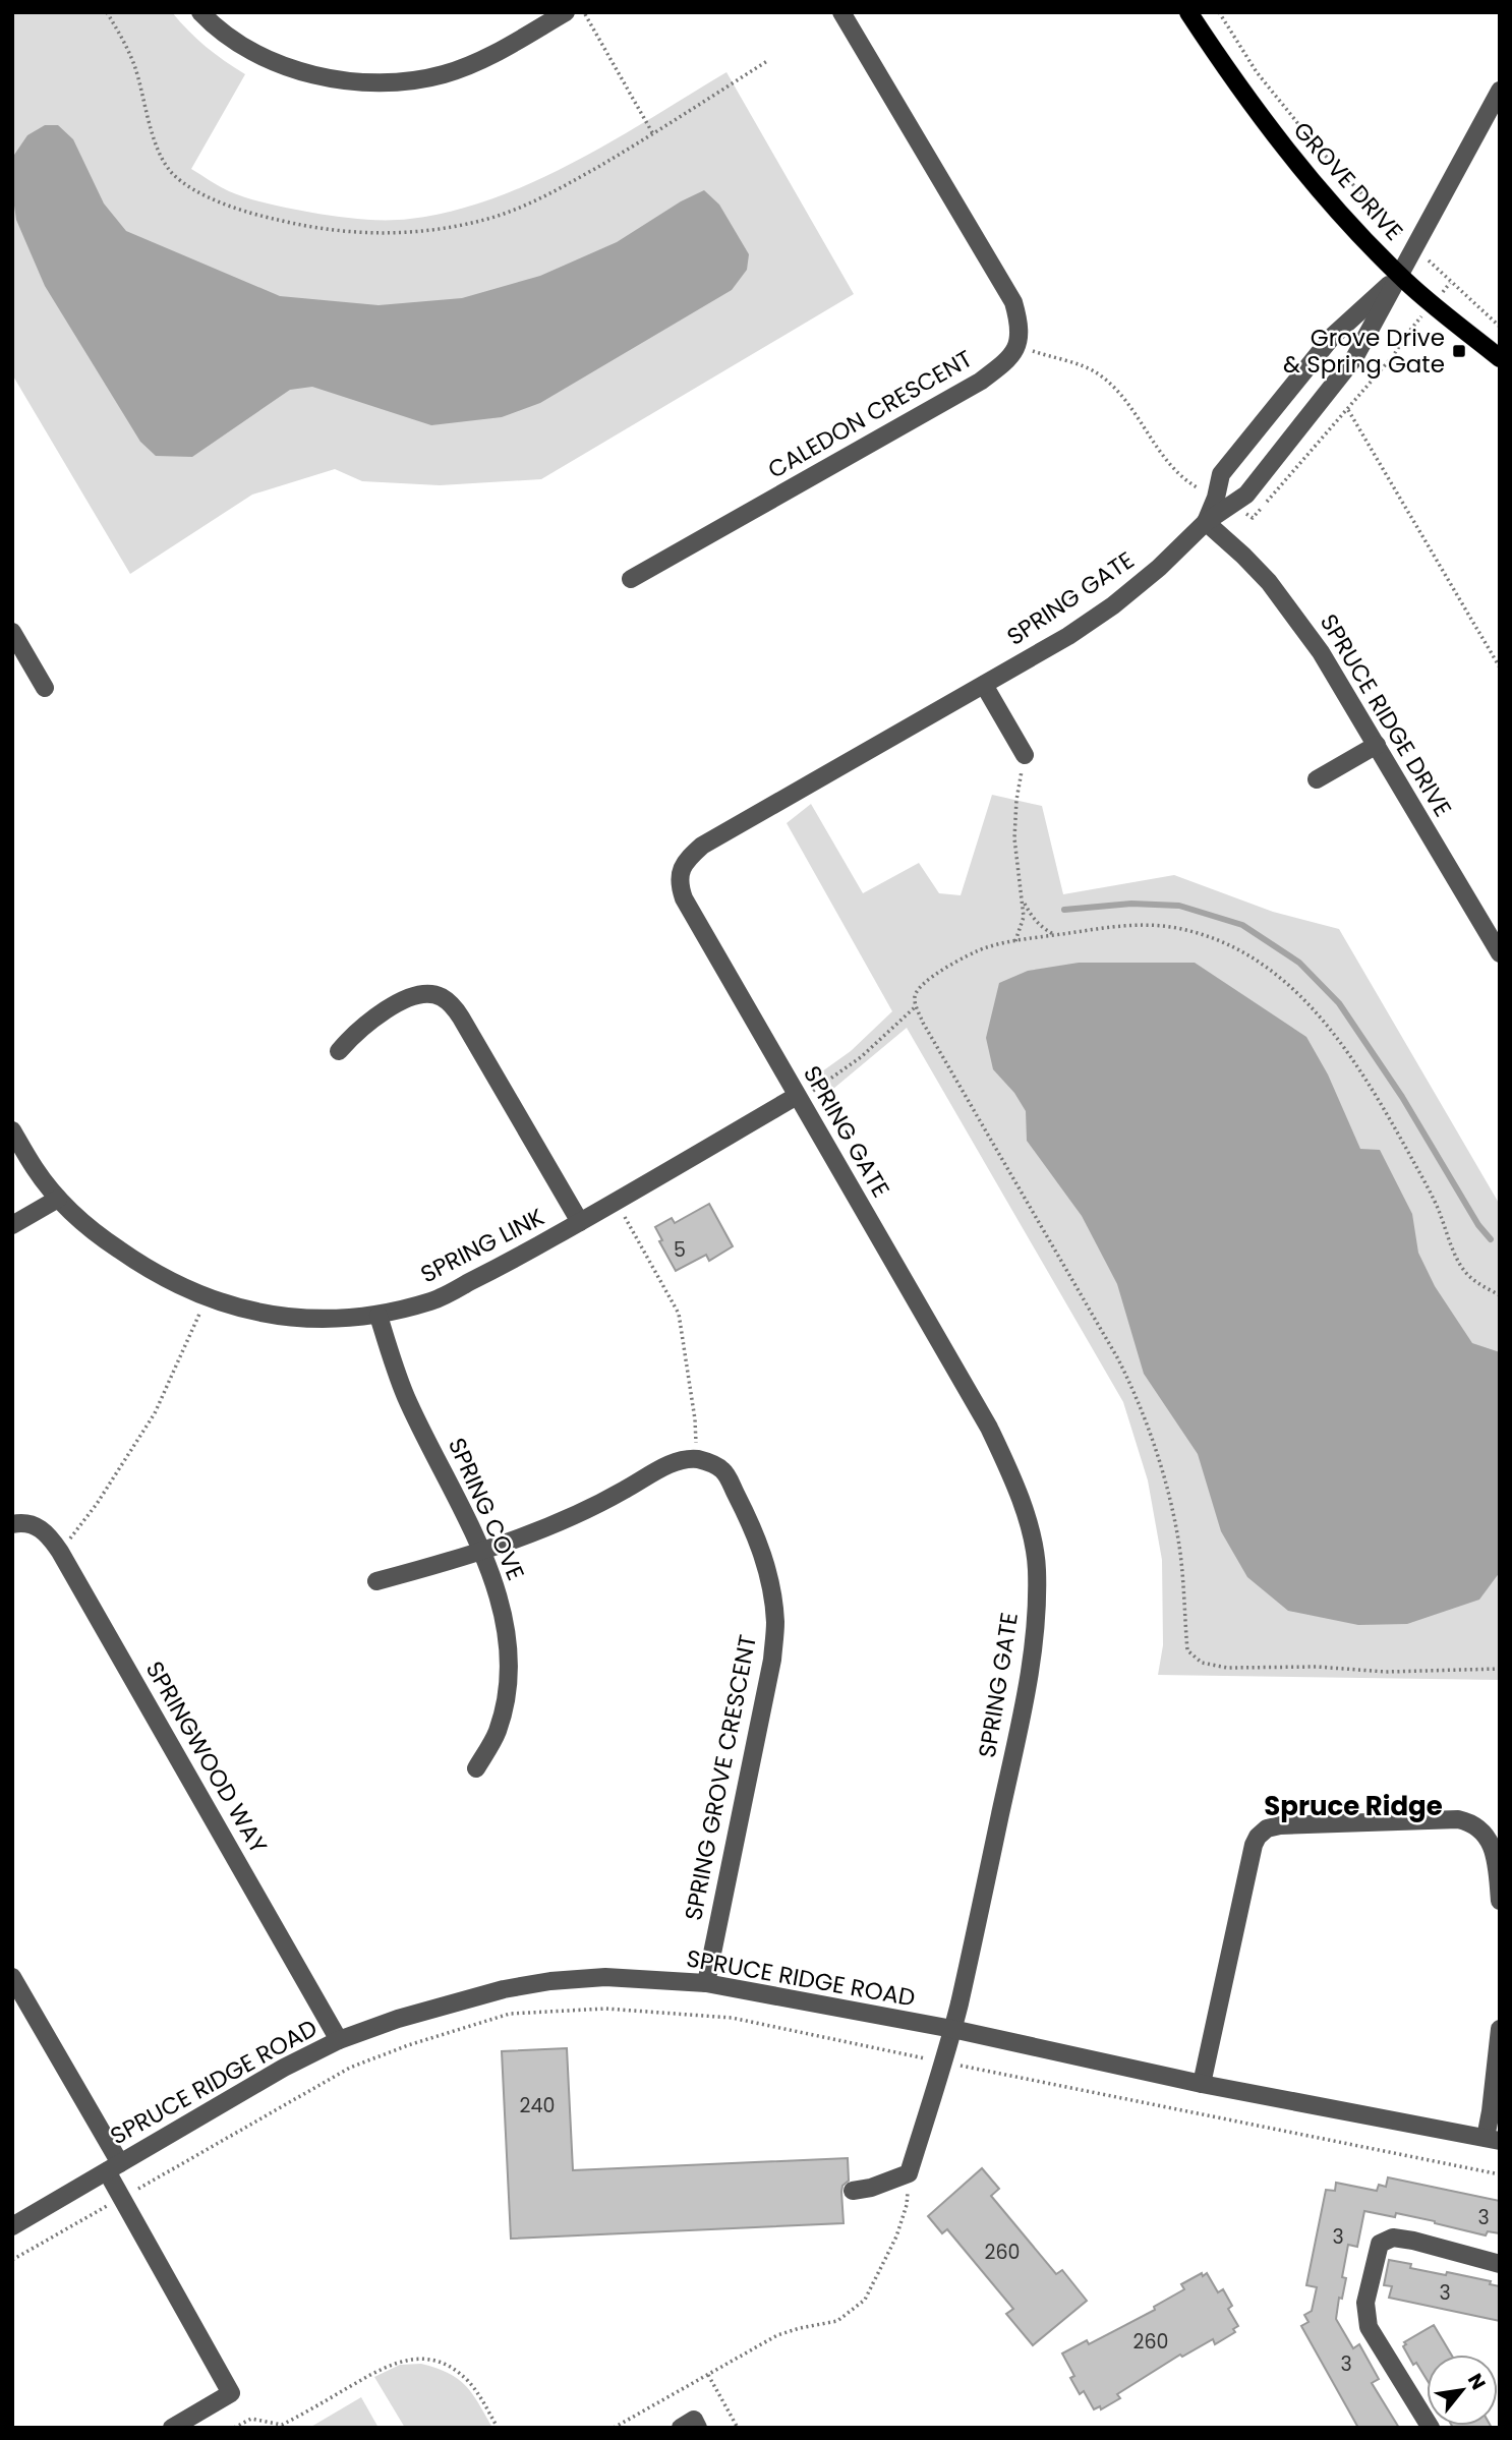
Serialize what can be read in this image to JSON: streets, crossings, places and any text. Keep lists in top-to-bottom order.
{
  "streets": {
    "main road": ["GROVE DRIVE"],
    "street": [
      "CALEDON CRESCENT",
      "SPRING GATE",
      "SPRUCE RIDGE DRIVE",
      "SPRING LINK",
      "SPRING COVE",
      "SPRINGWOOD WAY",
      "SPRING GROVE CRESCENT",
      "SPRUCE RIDGE ROAD"
    ]
  },
  "crossings": [
    ["GROVE DRIVE", "SPRING GATE"],
    ["SPRING GATE", "SPRUCE RIDGE DRIVE"],
    ["SPRING GATE", "SPRING LINK"],
    ["SPRING GATE", "SPRUCE RIDGE ROAD"],
    ["SPRING LINK", "SPRING COVE"],
    ["SPRINGWOOD WAY", "SPRUCE RIDGE ROAD"],
    ["SPRING GROVE CRESCENT", "SPRUCE RIDGE ROAD"]
  ],
  "districts": ["Spruce Ridge"],
  "places": {
    "transit": ["Grove Drive & Spring Gate"]
  },
  "house_numbers": [
    "5",
    "240",
    "3",
    "3",
    "260",
    "3",
    "260",
    "3"
  ],
  "north": "top right"
}
